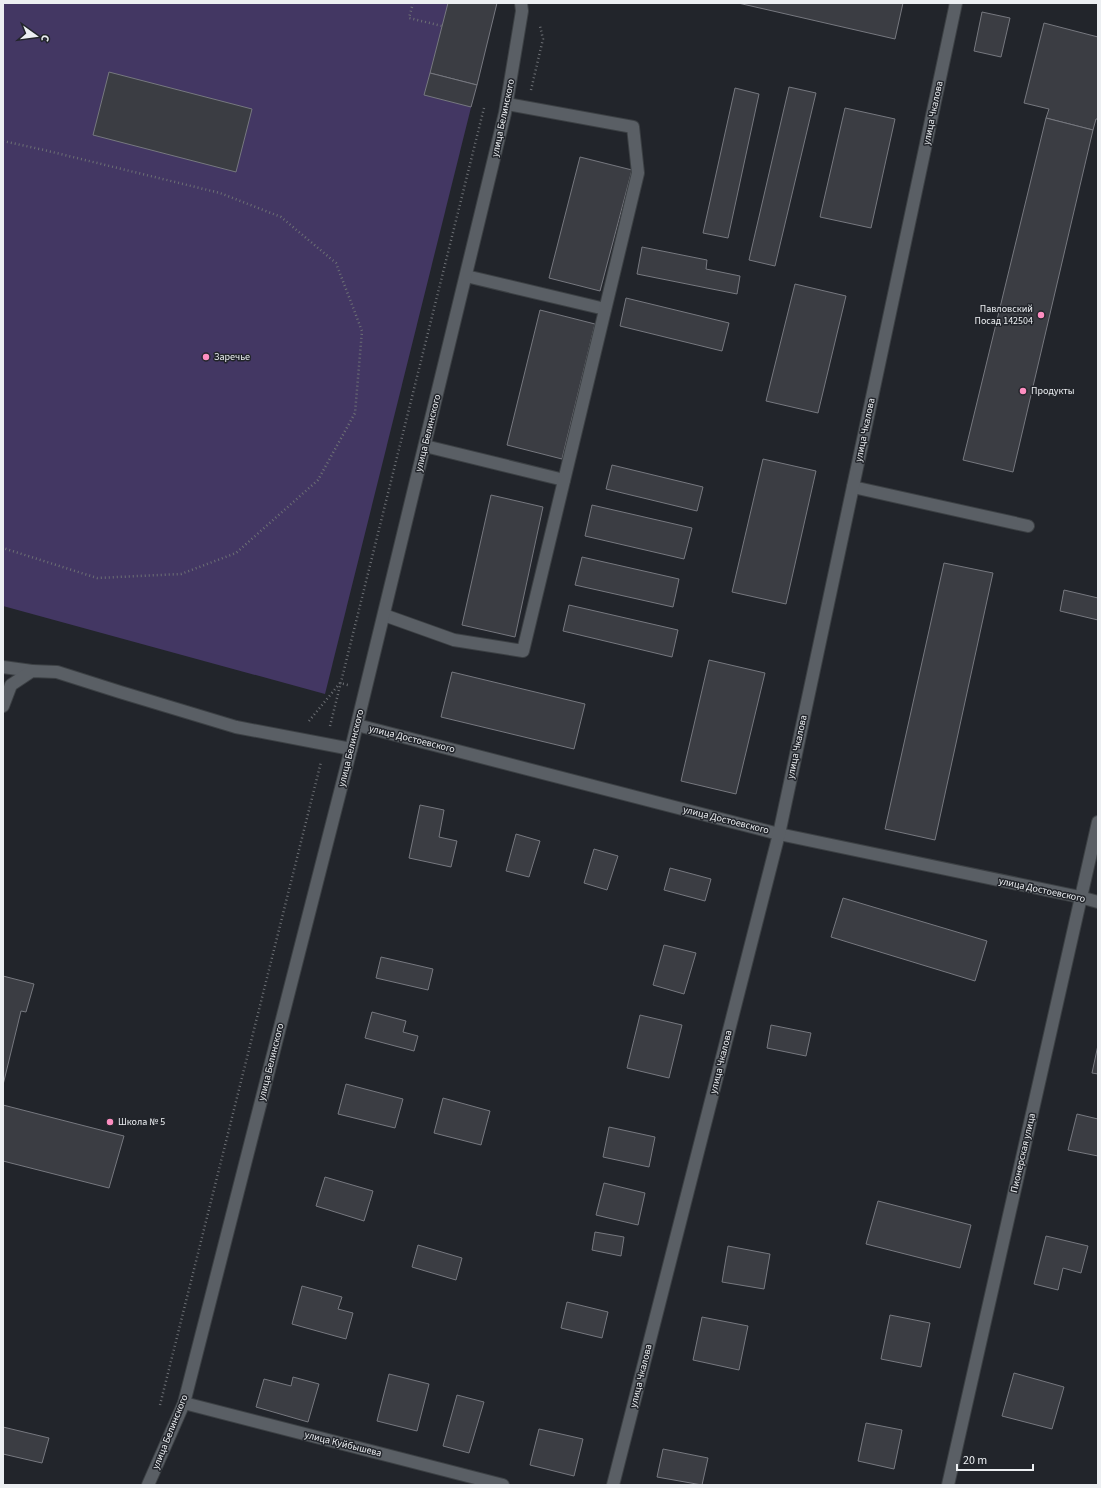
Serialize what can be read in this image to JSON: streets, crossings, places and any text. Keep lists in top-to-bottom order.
{
  "streets": {
    "street": [
      "улица Чкалова",
      "улица Белинского",
      "улица Достоевского",
      "Пионерская улица",
      "улица Куйбышева"
    ]
  },
  "crossings": [
    ["улица Чкалова", "улица Достоевского"],
    ["улица Белинского", "улица Достоевского"],
    ["улица Белинского", "улица Куйбышева"],
    ["улица Достоевского", "Пионерская улица"]
  ],
  "places": [
    "Павловский Посад 142504",
    "Заречье",
    "Продукты",
    "Школа № 5"
  ],
  "scale_bar": "20 m",
  "north": "right"
}
